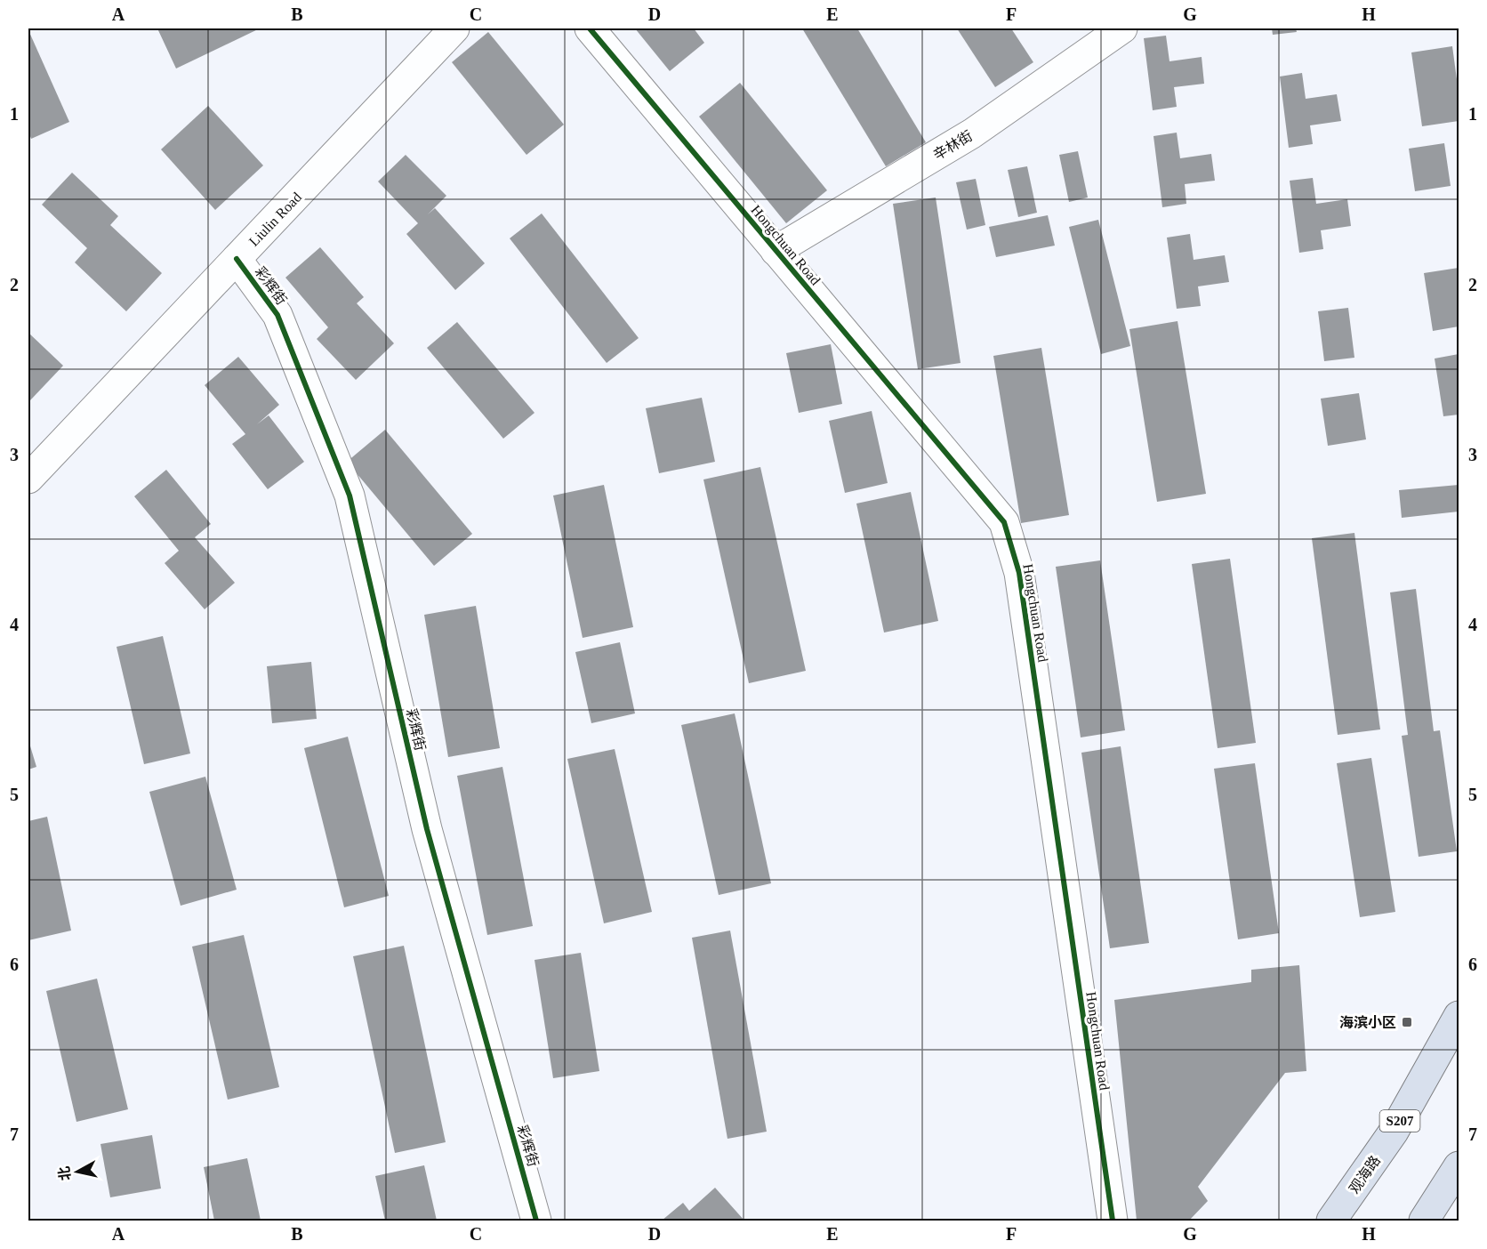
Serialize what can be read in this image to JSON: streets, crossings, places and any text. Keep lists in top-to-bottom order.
{
  "streets": {
    "main road": ["S207", "观海路"],
    "street": [
      "辛林街",
      "Liulin Road",
      "Hongchuan Road",
      "彩辉街"
    ]
  },
  "crossings": [
    ["辛林街", "Hongchuan Road"],
    ["Liulin Road", "彩辉街"]
  ],
  "places": {
    "transit": ["海滨小区"]
  },
  "north": "left",
  "grid": {
    "columns": [
      "A",
      "B",
      "C",
      "D",
      "E",
      "F",
      "G",
      "H"
    ],
    "rows": [
      "1",
      "2",
      "3",
      "4",
      "5",
      "6",
      "7"
    ]
  }
}
